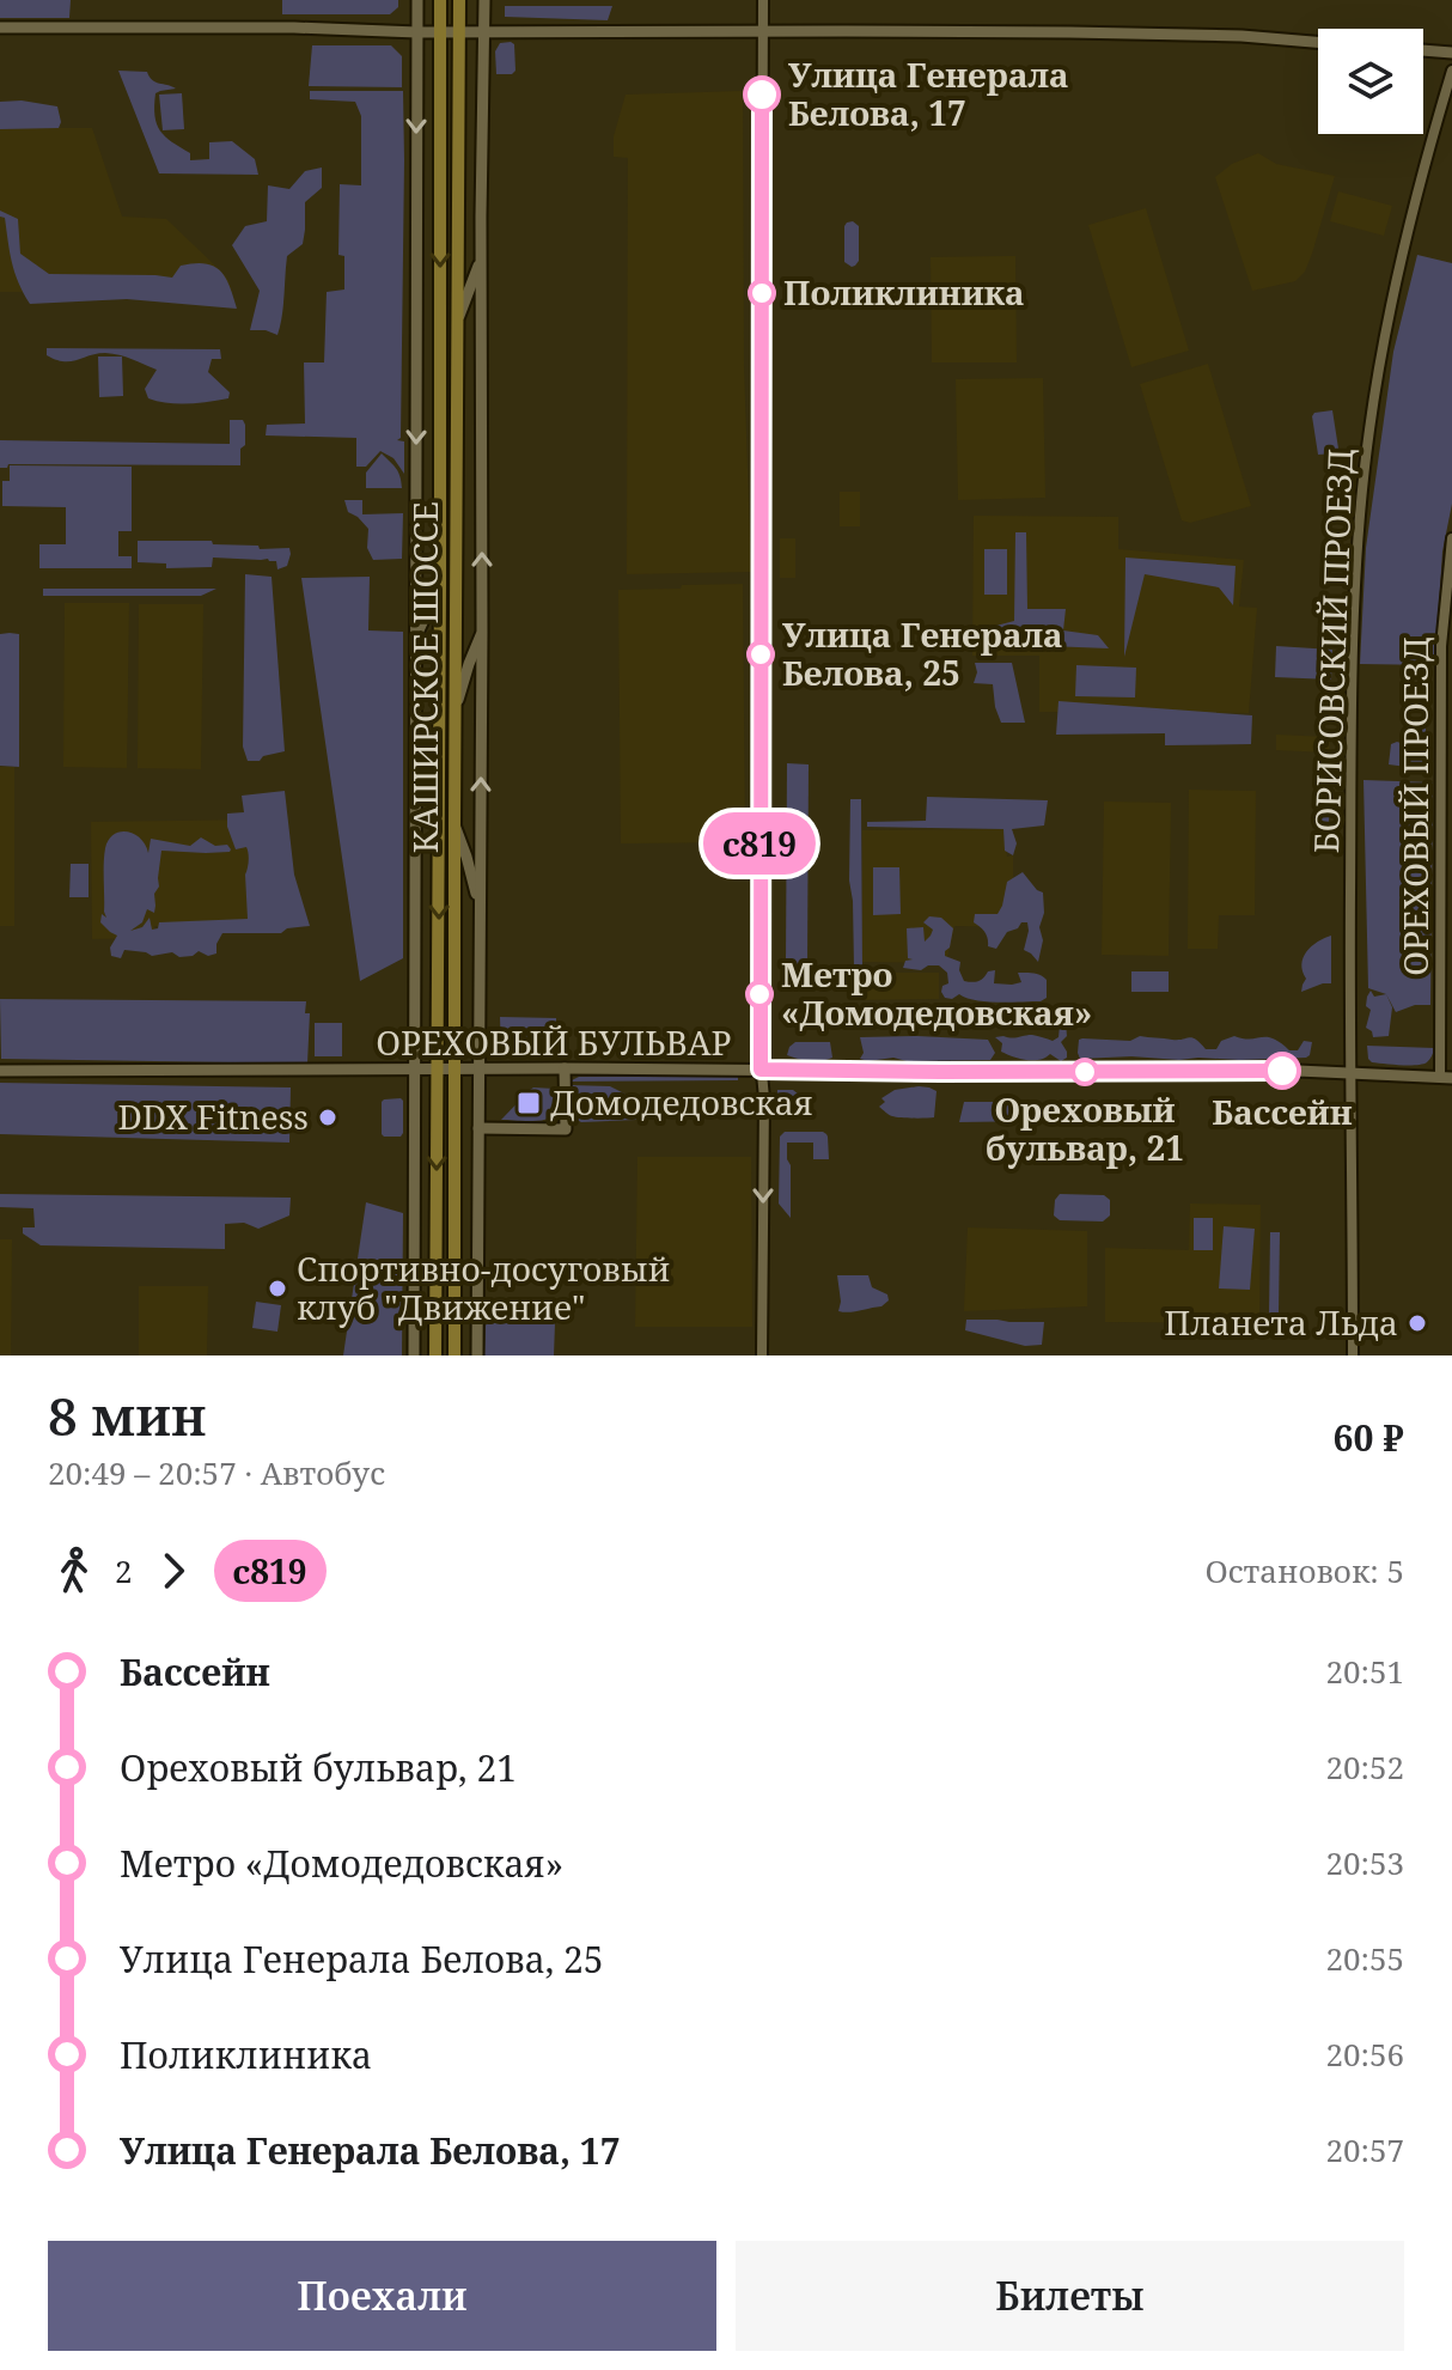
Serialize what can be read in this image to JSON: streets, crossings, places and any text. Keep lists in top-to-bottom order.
{
  "streets": {
    "main road": ["КАШИРСКОЕ ШОССЕ", "ОРЕХОВЫЙ БУЛЬВАР"],
    "street": ["БОРИСОВСКИЙ ПРОЕЗД", "ОРЕХОВЫЙ ПРОЕЗД"]
  },
  "crossings": [
    ["БОРИСОВСКИЙ ПРОЕЗД", "ОРЕХОВЫЙ БУЛЬВАР"],
    ["КАШИРСКОЕ ШОССЕ", "ОРЕХОВЫЙ БУЛЬВАР"],
    ["ОРЕХОВЫЙ ПРОЕЗД", "ОРЕХОВЫЙ БУЛЬВАР"]
  ],
  "places": {
    "other": [
      "Улица Генерала Белова, 17",
      "Поликлиника",
      "Улица Генерала Белова, 25",
      "Метро «Домодедовская»",
      "Бассейн",
      "Ореховый бульвар, 21",
      "DDX Fitness",
      "Спортивно-досуговый клуб \"Движение\"",
      "Планета Льда"
    ],
    "transit": ["Домодедовская"]
  },
  "lines": ["bus line с819"],
  "page": {
    "on_map": "с819",
    "heading": ["8 мин", "20:49 – 20:57 · Автобус", "60 ₽"],
    "legs": ["2", "с819", "Остановок: 5"],
    "list": [
      {
        "name": "Бассейн",
        "value": "20:51"
      },
      {
        "name": "Ореховый бульвар, 21",
        "value": "20:52"
      },
      {
        "name": "Метро «Домодедовская»",
        "value": "20:53"
      },
      {
        "name": "Улица Генерала Белова, 25",
        "value": "20:55"
      },
      {
        "name": "Поликлиника",
        "value": "20:56"
      },
      {
        "name": "Улица Генерала Белова, 17",
        "value": "20:57"
      }
    ],
    "buttons": ["Поехали", "Билеты"]
  }
}
